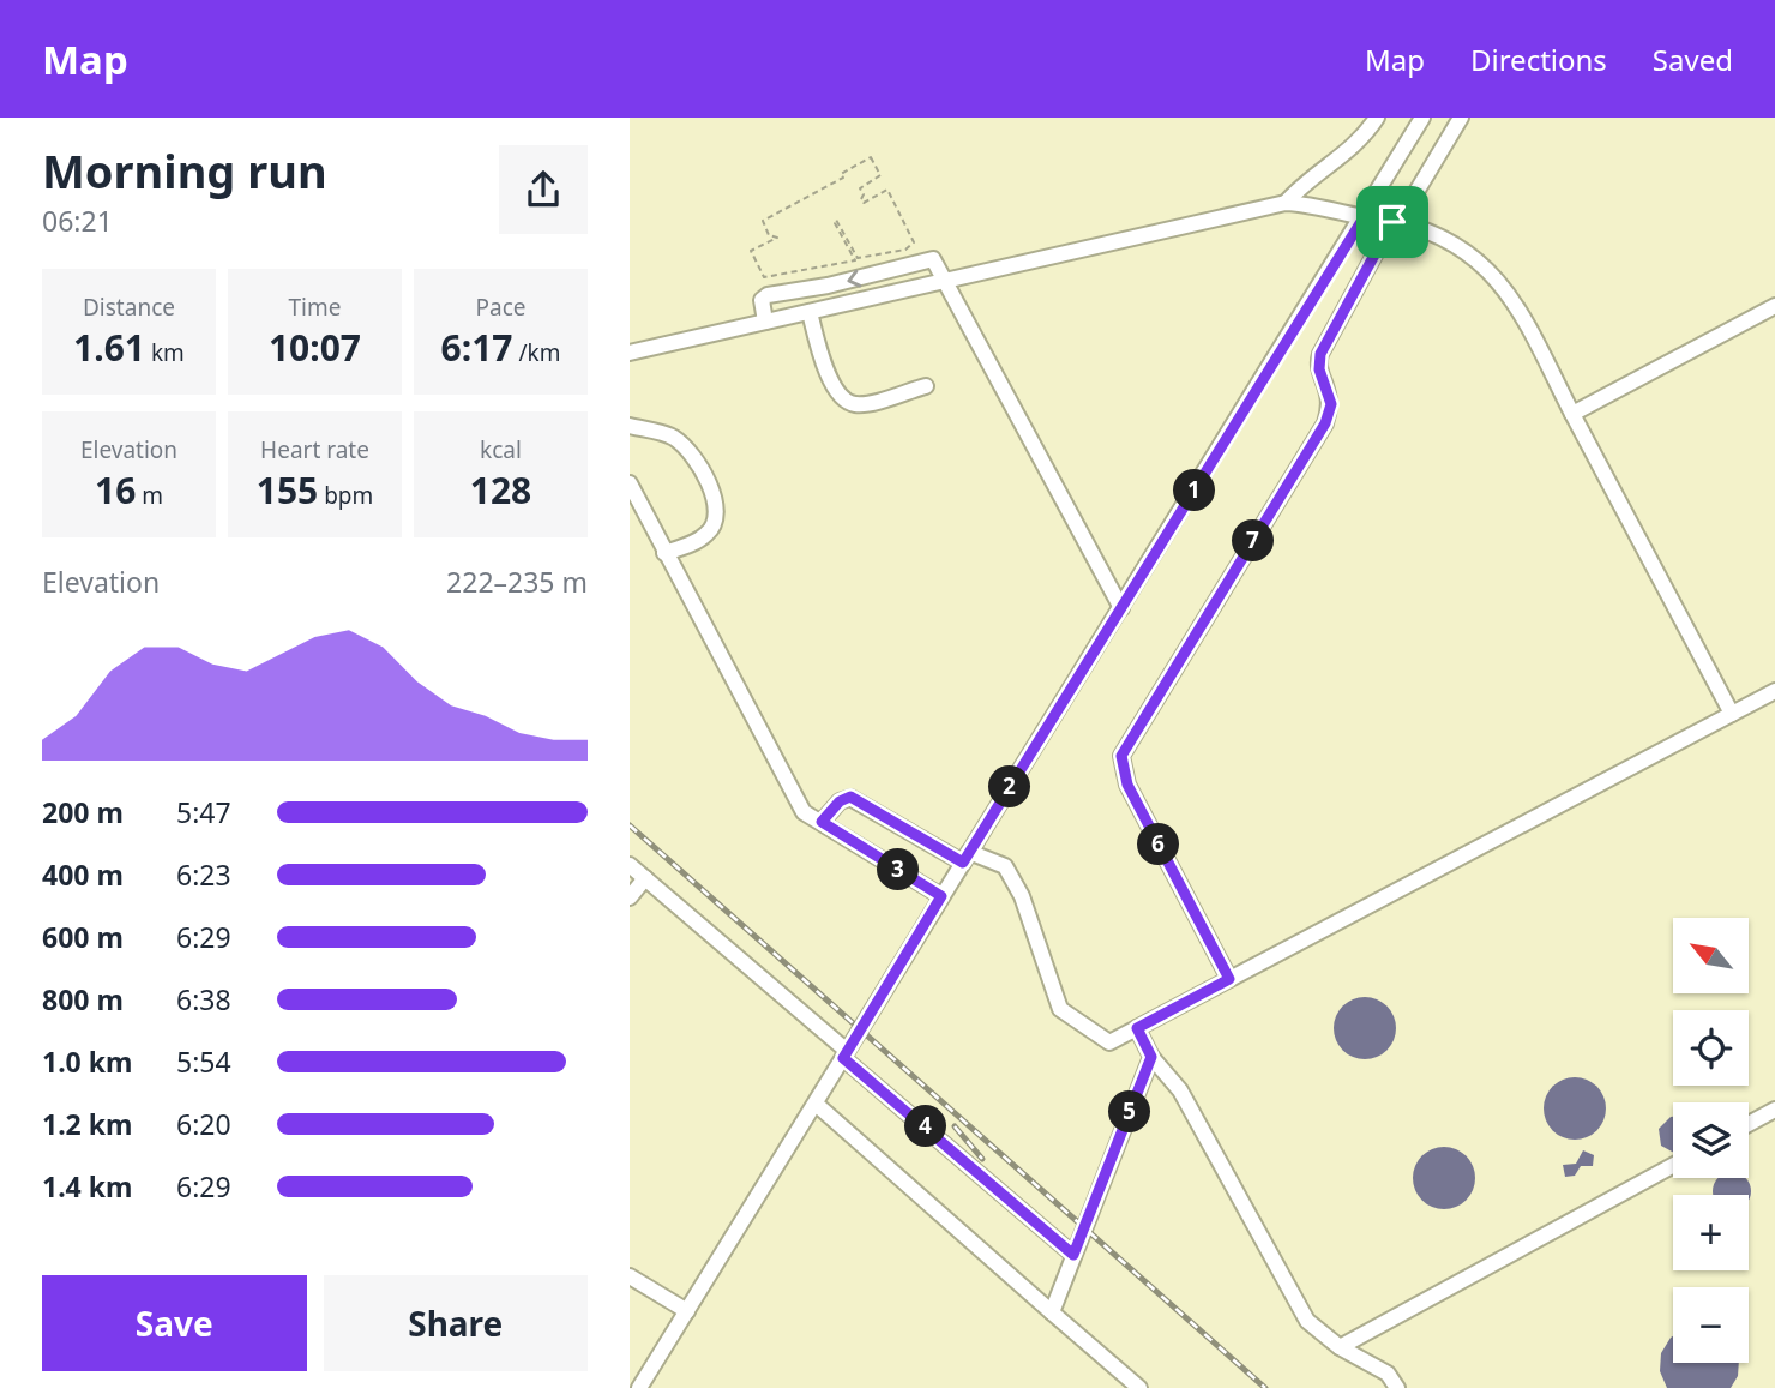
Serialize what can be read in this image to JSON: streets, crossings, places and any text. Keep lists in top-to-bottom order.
{
  "north": "top left",
  "page": {
    "header": "Map",
    "nav": ["Map", "Directions", "Saved"],
    "heading": ["Morning run", "06:21"],
    "stats": [
      ["Distance", "1.61 km"],
      ["Time", "10:07"],
      ["Pace", "6:17 /km"],
      ["Elevation", "16 m"],
      ["Heart rate", "155 bpm"],
      ["kcal", "128"]
    ],
    "pins": [
      "1",
      "7",
      "2",
      "6",
      "3",
      "5",
      "4"
    ],
    "chart": ["Elevation", "222–235 m"],
    "list": [
      {
        "name": "200 m",
        "note": "5:47"
      },
      {
        "name": "400 m",
        "note": "6:23"
      },
      {
        "name": "600 m",
        "note": "6:29"
      },
      {
        "name": "800 m",
        "note": "6:38"
      },
      {
        "name": "1.0 km",
        "note": "5:54"
      },
      {
        "name": "1.2 km",
        "note": "6:20"
      },
      {
        "name": "1.4 km",
        "note": "6:29"
      }
    ],
    "map_buttons": ["+", "−"],
    "buttons": ["Save", "Share"]
  }
}
